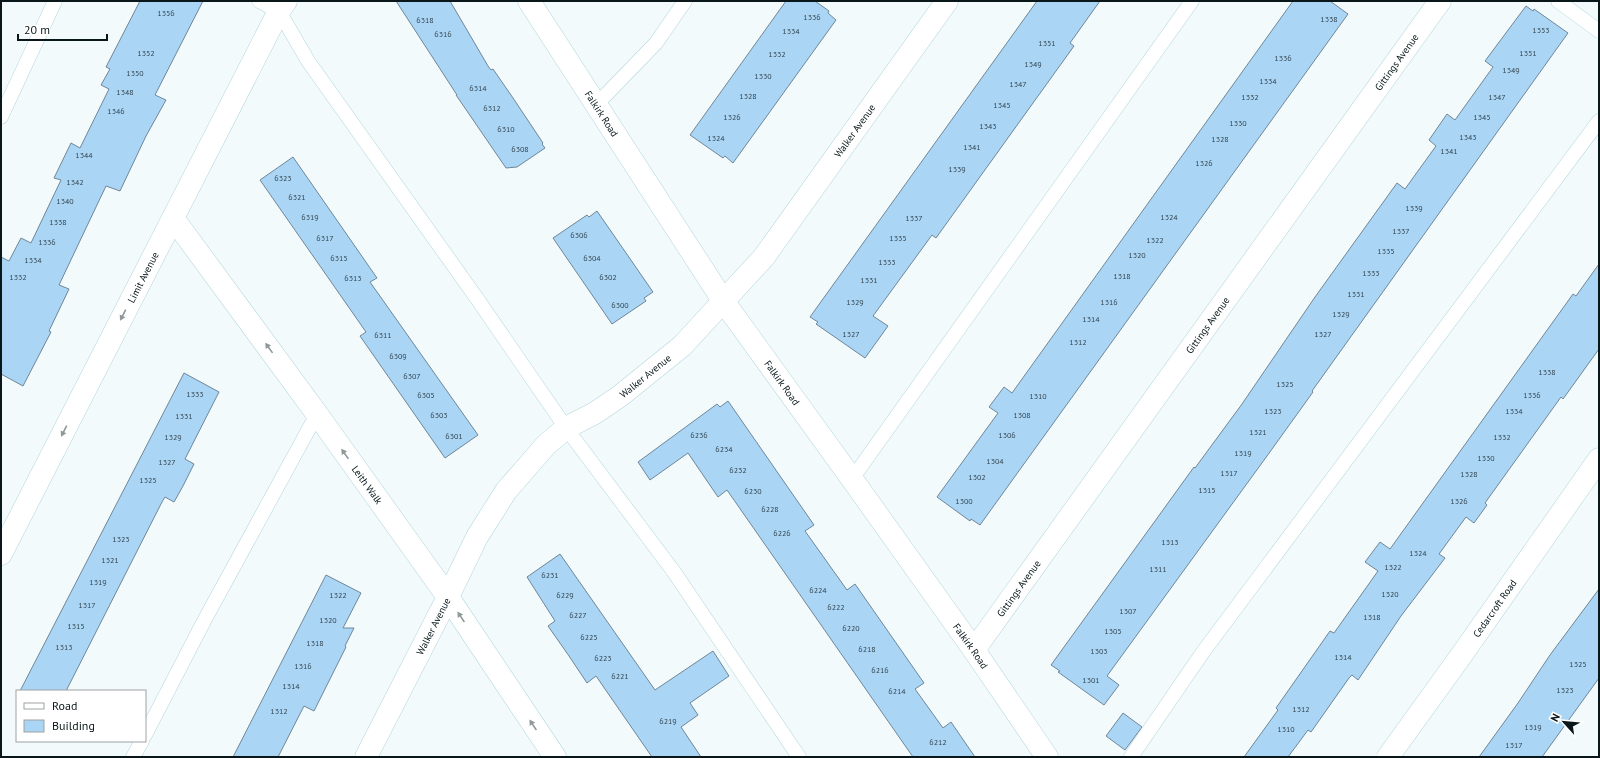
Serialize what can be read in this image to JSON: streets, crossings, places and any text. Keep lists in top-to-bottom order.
{
  "streets": {
    "street": [
      "Gittings Avenue",
      "Falkirk Road",
      "Walker Avenue",
      "Limit Avenue",
      "Leith Walk",
      "Cedarcroft Road"
    ]
  },
  "crossings": [
    ["Gittings Avenue", "Falkirk Road"],
    ["Falkirk Road", "Walker Avenue"],
    ["Walker Avenue", "Leith Walk"],
    ["Limit Avenue", "Leith Walk"]
  ],
  "one_way": ["Limit Avenue", "Leith Walk"],
  "house_numbers": [
    "1356",
    "1336",
    "1338",
    "6318",
    "1353",
    "1334",
    "6316",
    "1351",
    "1352",
    "1351",
    "1332",
    "1336",
    "1349",
    "1349",
    "1350",
    "1330",
    "1334",
    "1347",
    "6314",
    "1348",
    "1328",
    "1332",
    "1347",
    "1345",
    "6312",
    "1346",
    "1326",
    "1345",
    "1330",
    "1343",
    "6310",
    "1343",
    "1324",
    "1328",
    "1341",
    "6308",
    "1341",
    "1344",
    "1326",
    "1339",
    "6323",
    "1342",
    "6321",
    "1340",
    "1339",
    "6319",
    "1324",
    "1337",
    "1338",
    "1337",
    "6306",
    "6317",
    "1335",
    "1322",
    "1336",
    "1335",
    "1320",
    "6315",
    "6304",
    "1334",
    "1333",
    "1333",
    "1318",
    "1332",
    "6302",
    "6313",
    "1331",
    "1331",
    "1329",
    "1316",
    "6300",
    "1329",
    "1314",
    "1327",
    "1327",
    "6311",
    "1312",
    "6309",
    "1338",
    "6307",
    "1325",
    "1333",
    "6305",
    "1336",
    "1310",
    "1323",
    "1334",
    "6303",
    "1308",
    "1331",
    "1321",
    "6236",
    "1306",
    "6301",
    "1329",
    "1332",
    "6234",
    "1319",
    "1330",
    "1304",
    "1327",
    "6232",
    "1317",
    "1328",
    "1302",
    "1325",
    "1315",
    "6230",
    "1300",
    "1326",
    "6228",
    "6226",
    "1323",
    "1313",
    "1324",
    "1321",
    "1322",
    "1311",
    "6231",
    "1319",
    "6224",
    "1320",
    "1322",
    "6229",
    "1317",
    "6222",
    "1307",
    "6227",
    "1318",
    "1320",
    "1315",
    "6220",
    "1305",
    "6225",
    "1318",
    "1313",
    "6218",
    "1303",
    "1314",
    "6223",
    "1325",
    "1316",
    "6216",
    "6221",
    "1301",
    "1314",
    "1323",
    "6214",
    "1312",
    "1312",
    "6219",
    "1319",
    "1310",
    "6212",
    "1317"
  ],
  "legend": ["Road", "Building"],
  "scale_bar": "20 m",
  "north": "top left"
}
